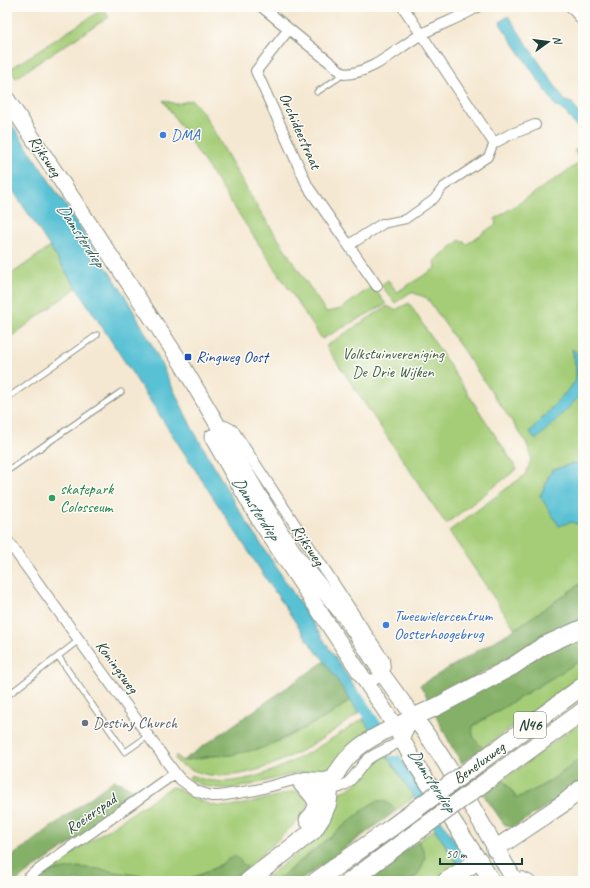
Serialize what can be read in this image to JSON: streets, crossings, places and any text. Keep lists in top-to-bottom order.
{
  "streets": {
    "highway": ["N46", "Beneluxweg"],
    "main road": ["Rijksweg"],
    "street": ["Orchideestraat", "Koningsweg", "Roeierspad"]
  },
  "crossings": [
    ["Koningsweg", "Roeierspad"]
  ],
  "water": ["Damsterdiep"],
  "parks": ["Volkstuinvereniging De Drie Wijken"],
  "places": {
    "other": [
      "DMA",
      "skatepark Colosseum",
      "Tweewielercentrum Oosterhoogebrug",
      "Destiny Church"
    ],
    "transit": ["Ringweg Oost"]
  },
  "scale_bar": "50 m",
  "north": "right"
}
